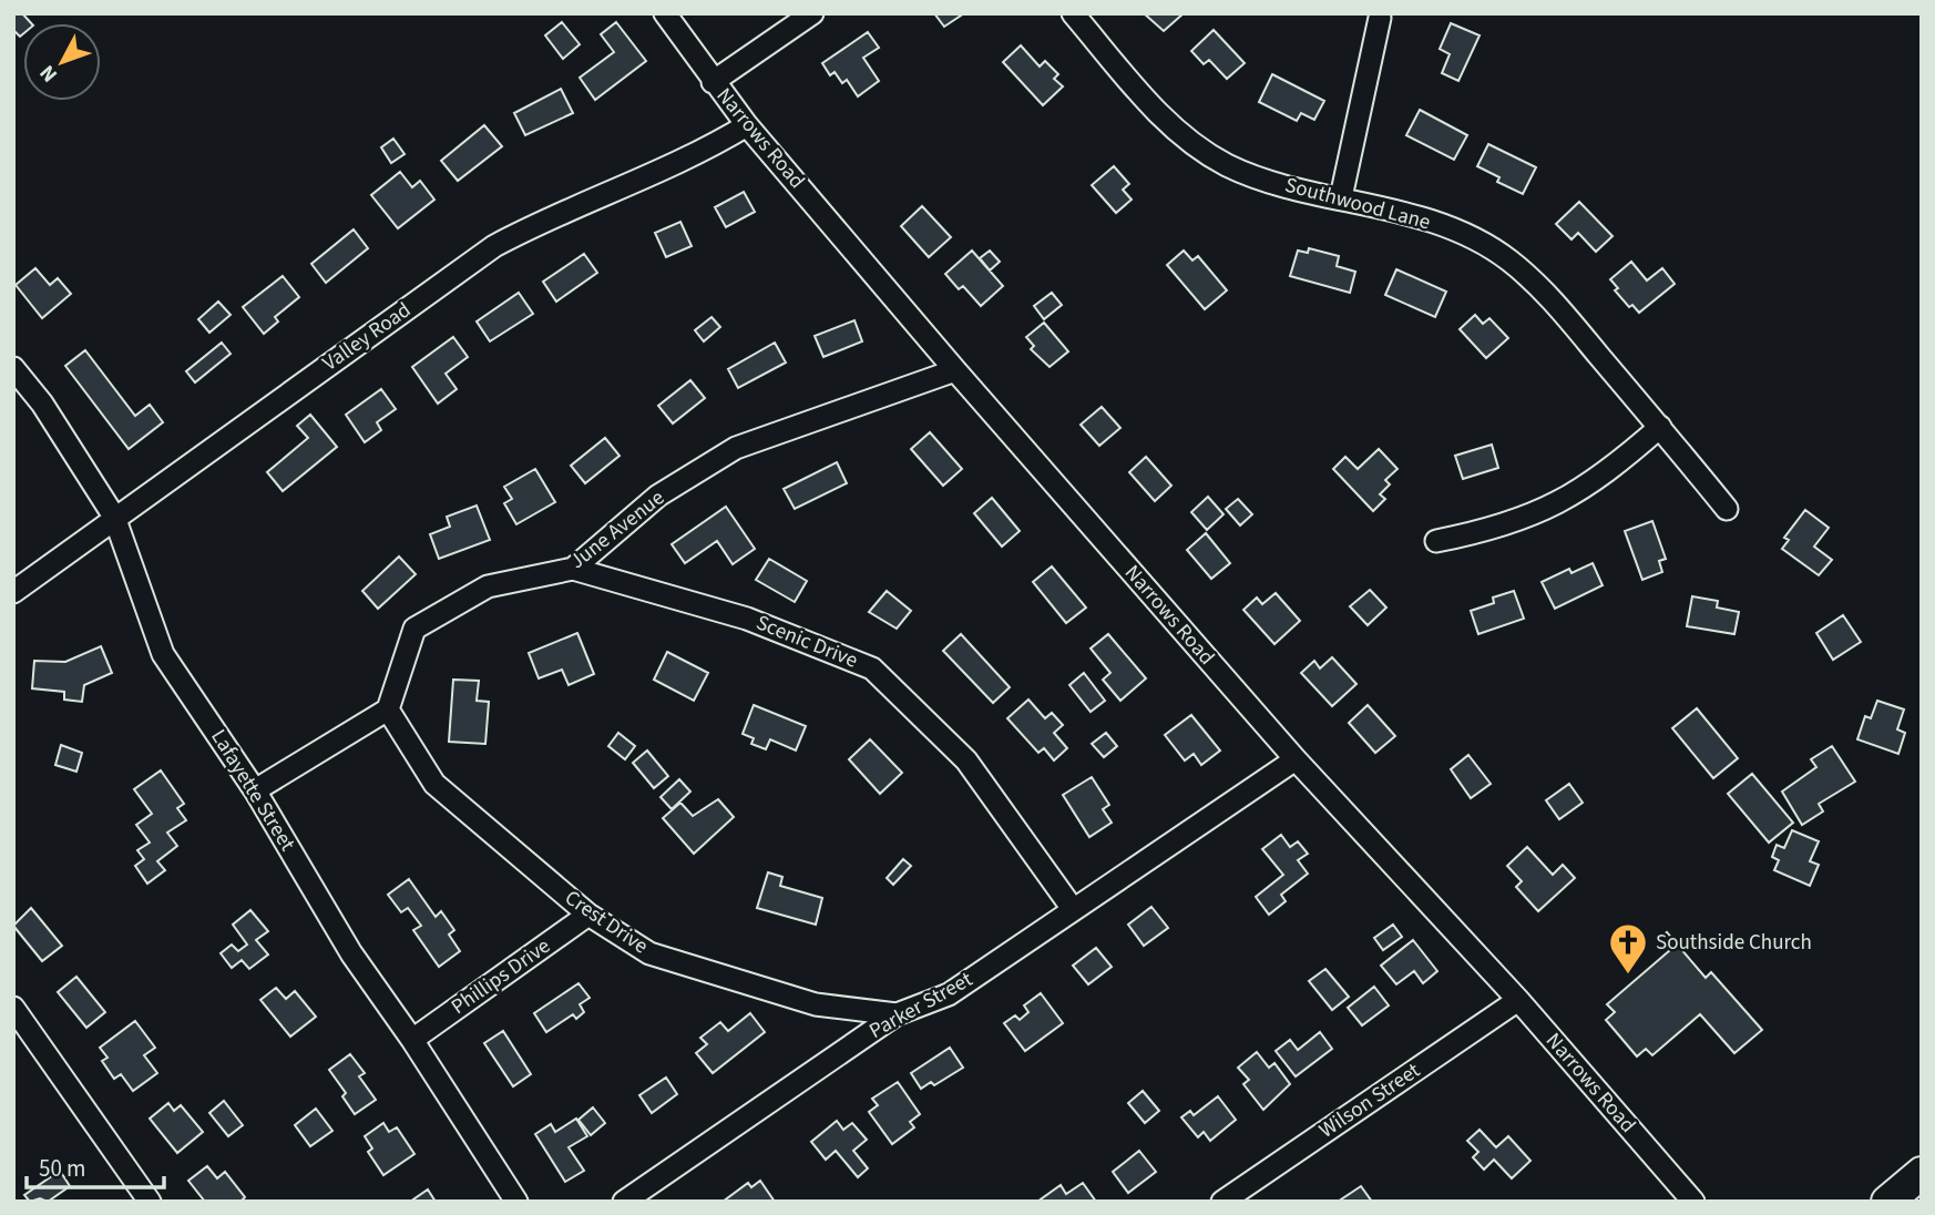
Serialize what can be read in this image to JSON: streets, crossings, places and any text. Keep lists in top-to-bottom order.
{
  "streets": {
    "street": [
      "Narrows Road",
      "Southwood Lane",
      "Valley Road",
      "June Avenue",
      "Scenic Drive",
      "Lafayette Street",
      "Crest Drive",
      "Phillips Drive",
      "Parker Street",
      "Wilson Street"
    ]
  },
  "crossings": [
    ["Narrows Road", "Valley Road"],
    ["Narrows Road", "June Avenue"],
    ["Narrows Road", "Parker Street"],
    ["Narrows Road", "Wilson Street"],
    ["Valley Road", "Lafayette Street"],
    ["June Avenue", "Scenic Drive"],
    ["June Avenue", "Crest Drive"],
    ["Scenic Drive", "Parker Street"],
    ["Lafayette Street", "Phillips Drive"],
    ["Crest Drive", "Phillips Drive"],
    ["Crest Drive", "Parker Street"]
  ],
  "places": {
    "church": ["Southside Church"]
  },
  "scale_bar": "50 m",
  "north": "bottom left"
}
